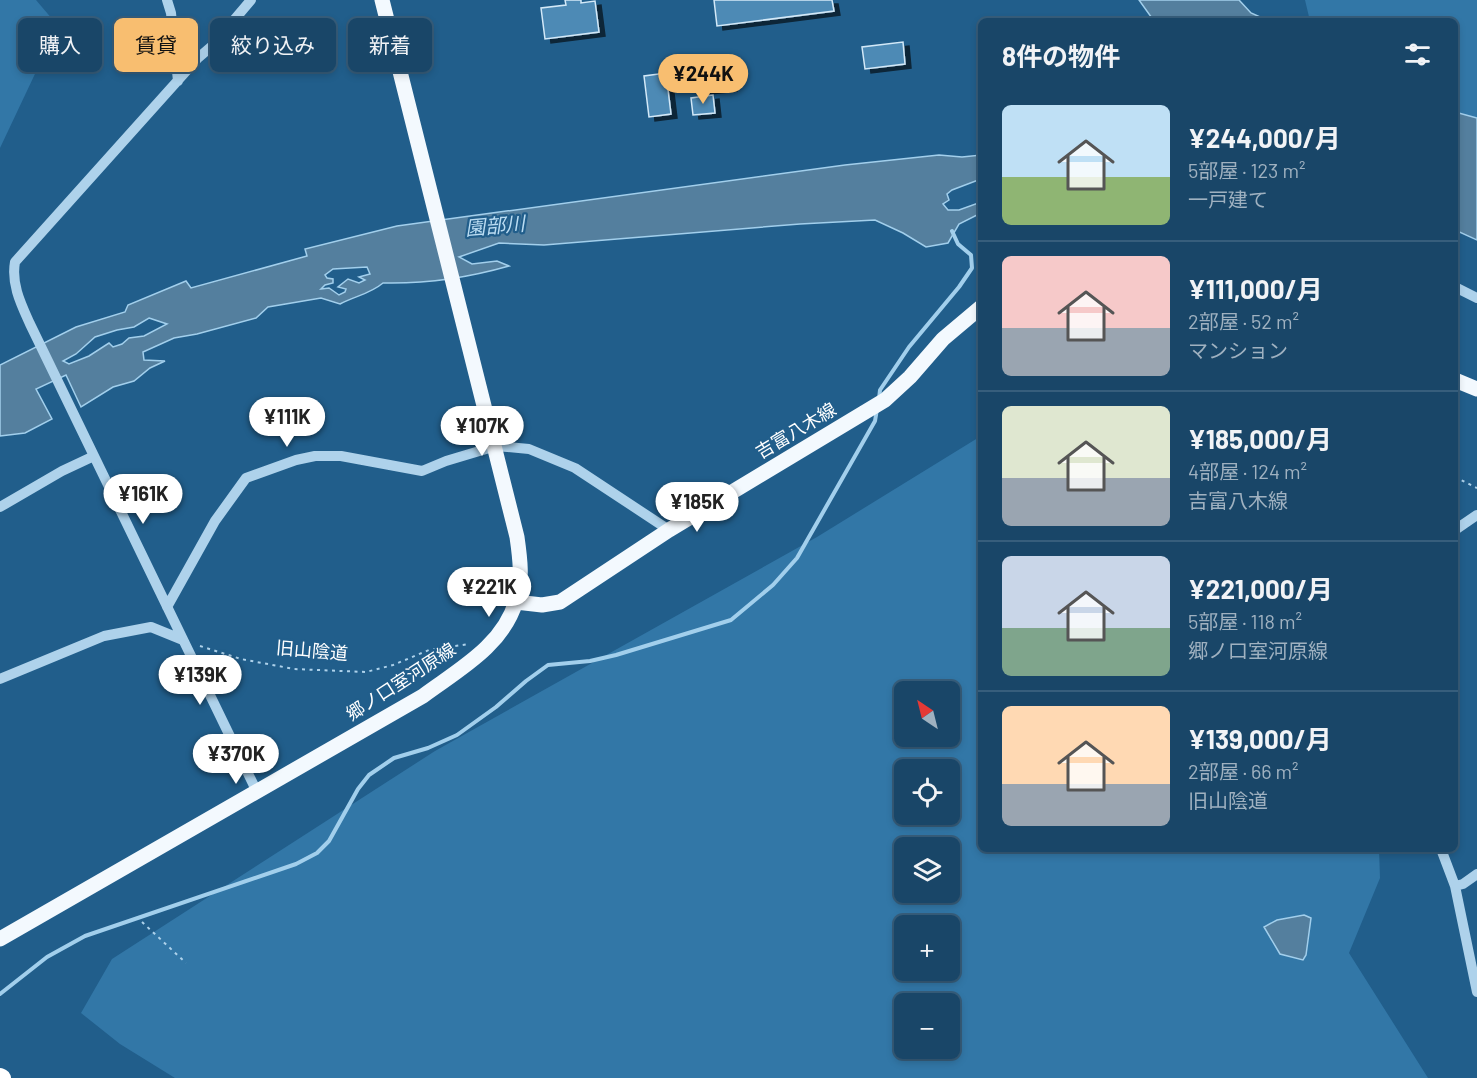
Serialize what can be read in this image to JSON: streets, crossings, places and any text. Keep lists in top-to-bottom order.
{
  "streets": {
    "main road": ["吉富八木線", "郷ノ口室河原線"],
    "path": ["旧山陰道"]
  },
  "crossings": [
    ["吉富八木線", "郷ノ口室河原線"],
    ["旧山陰道", "郷ノ口室河原線"]
  ],
  "water": ["園部川"],
  "north": "top left",
  "page": {
    "chip": [
      "購入",
      "賃貸",
      "絞り込み",
      "新着"
    ],
    "heading": "8件の物件",
    "price": [
      "¥244K",
      "¥111K",
      "¥107K",
      "¥161K",
      "¥185K",
      "¥221K",
      "¥139K",
      "¥370K"
    ],
    "list": [
      {
        "name": "¥244,000/月",
        "note": "5部屋 · 123 m² · 一戸建て"
      },
      {
        "name": "¥111,000/月",
        "note": "2部屋 · 52 m² · マンション"
      },
      {
        "name": "¥185,000/月",
        "note": "4部屋 · 124 m² · 吉富八木線"
      },
      {
        "name": "¥221,000/月",
        "note": "5部屋 · 118 m² · 郷ノ口室河原線"
      },
      {
        "name": "¥139,000/月",
        "note": "2部屋 · 66 m² · 旧山陰道"
      }
    ],
    "map_buttons": ["+", "−"]
  }
}
